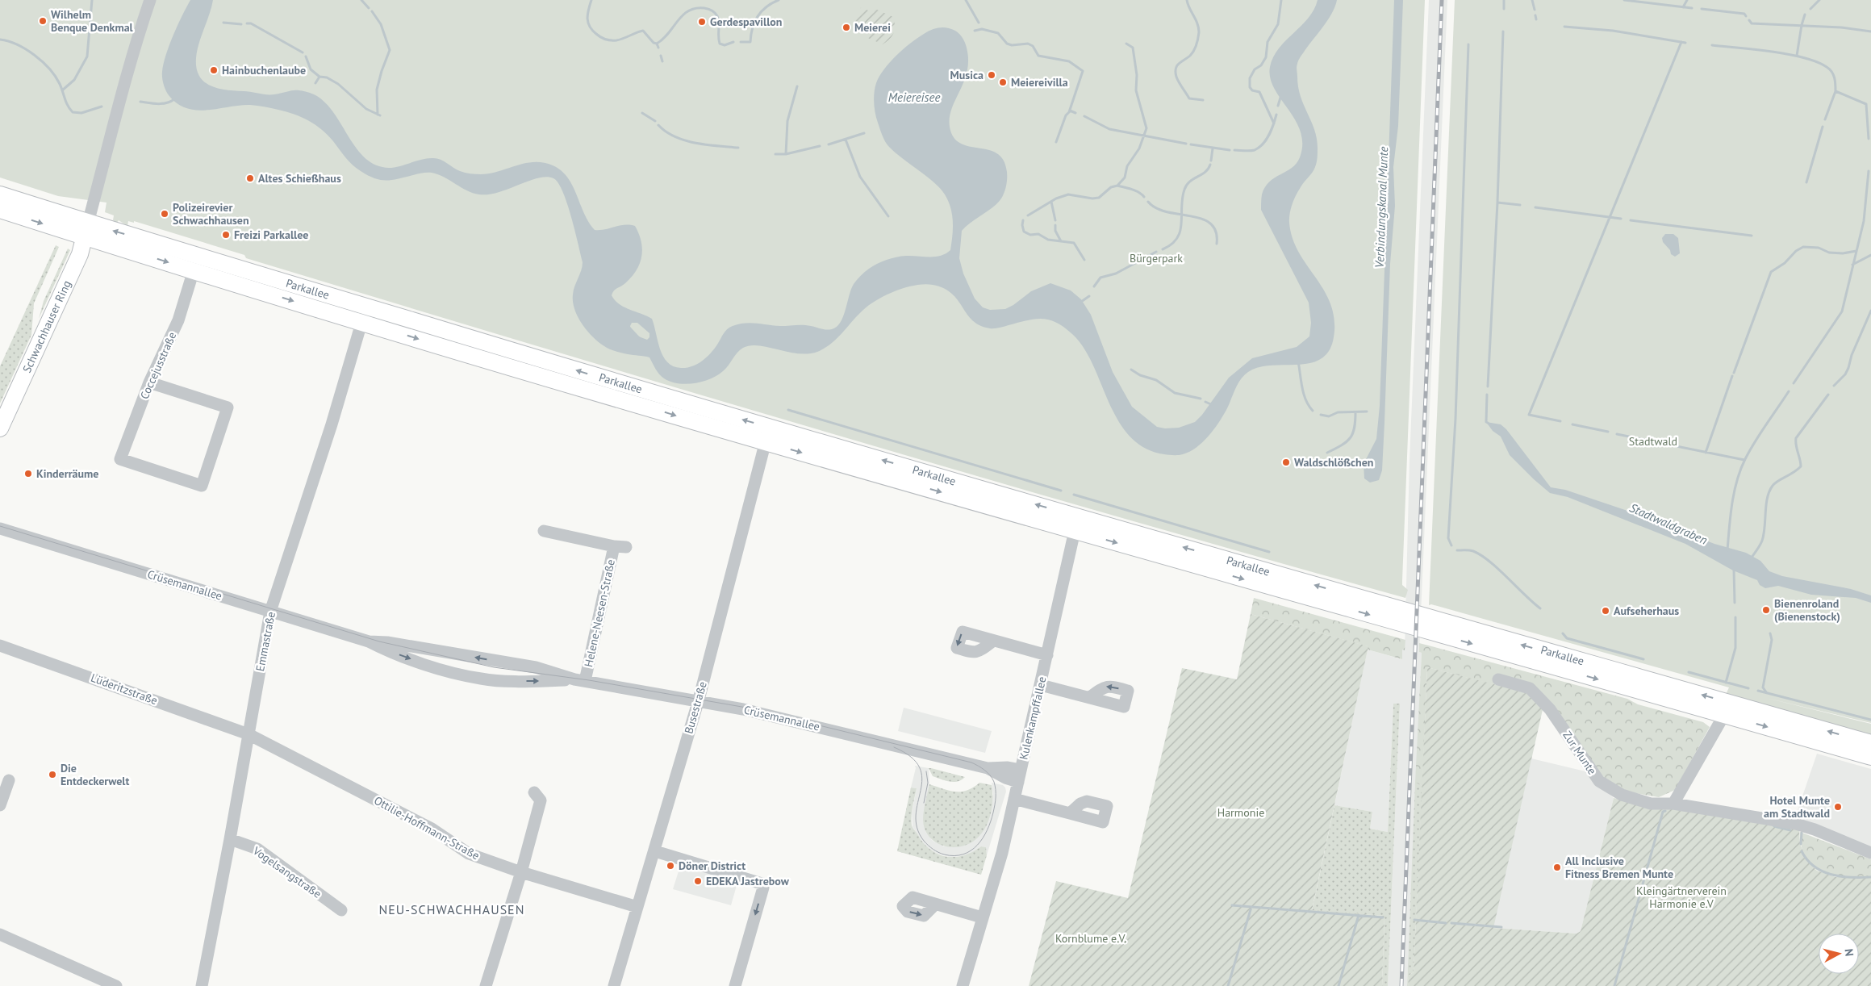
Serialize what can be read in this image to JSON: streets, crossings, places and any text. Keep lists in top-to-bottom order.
{
  "streets": {
    "main road": ["Parkallee", "Schwachhauser Ring"],
    "street": [
      "Coccejusstraße",
      "Crüsemannallee",
      "Helene-Neesen-Straße",
      "Emmastraße",
      "Lüderitzstraße",
      "Busestraße",
      "Kulenkampffallee",
      "Zur Munte",
      "Ottilie-Hoffmann-Straße",
      "Vogelsangstraße"
    ]
  },
  "crossings": [
    ["Parkallee", "Schwachhauser Ring"],
    ["Parkallee", "Coccejusstraße"],
    ["Parkallee", "Emmastraße"],
    ["Parkallee", "Busestraße"],
    ["Parkallee", "Kulenkampffallee"],
    ["Crüsemannallee", "Helene-Neesen-Straße"],
    ["Crüsemannallee", "Emmastraße"],
    ["Crüsemannallee", "Busestraße"],
    ["Crüsemannallee", "Kulenkampffallee"],
    ["Emmastraße", "Lüderitzstraße"],
    ["Emmastraße", "Ottilie-Hoffmann-Straße"],
    ["Emmastraße", "Vogelsangstraße"],
    ["Lüderitzstraße", "Ottilie-Hoffmann-Straße"],
    ["Busestraße", "Ottilie-Hoffmann-Straße"]
  ],
  "districts": ["NEU-SCHWACHHAUSEN"],
  "water": ["Meiereisee", "Verbindungskanal Munte", "Stadtwaldgraben"],
  "parks": [
    "Bürgerpark",
    "Stadtwald",
    "Harmonie",
    "Kleingärtnerverein Harmonie e.V",
    "Kornblume e.V."
  ],
  "places": [
    "Wilhelm Benque Denkmal",
    "Gerdespavillon",
    "Meierei",
    "Hainbuchenlaube",
    "Musica",
    "Meiereivilla",
    "Altes Schießhaus",
    "Polizeirevier Schwachhausen",
    "Freizi Parkallee",
    "Waldschlößchen",
    "Kinderräume",
    "Bienenroland (Bienenstock)",
    "Aufseherhaus",
    "Die Entdeckerwelt",
    "Hotel Munte am Stadtwald",
    "Döner District",
    "All Inclusive Fitness Bremen Munte",
    "EDEKA Jastrebow"
  ],
  "north": "right"
}
